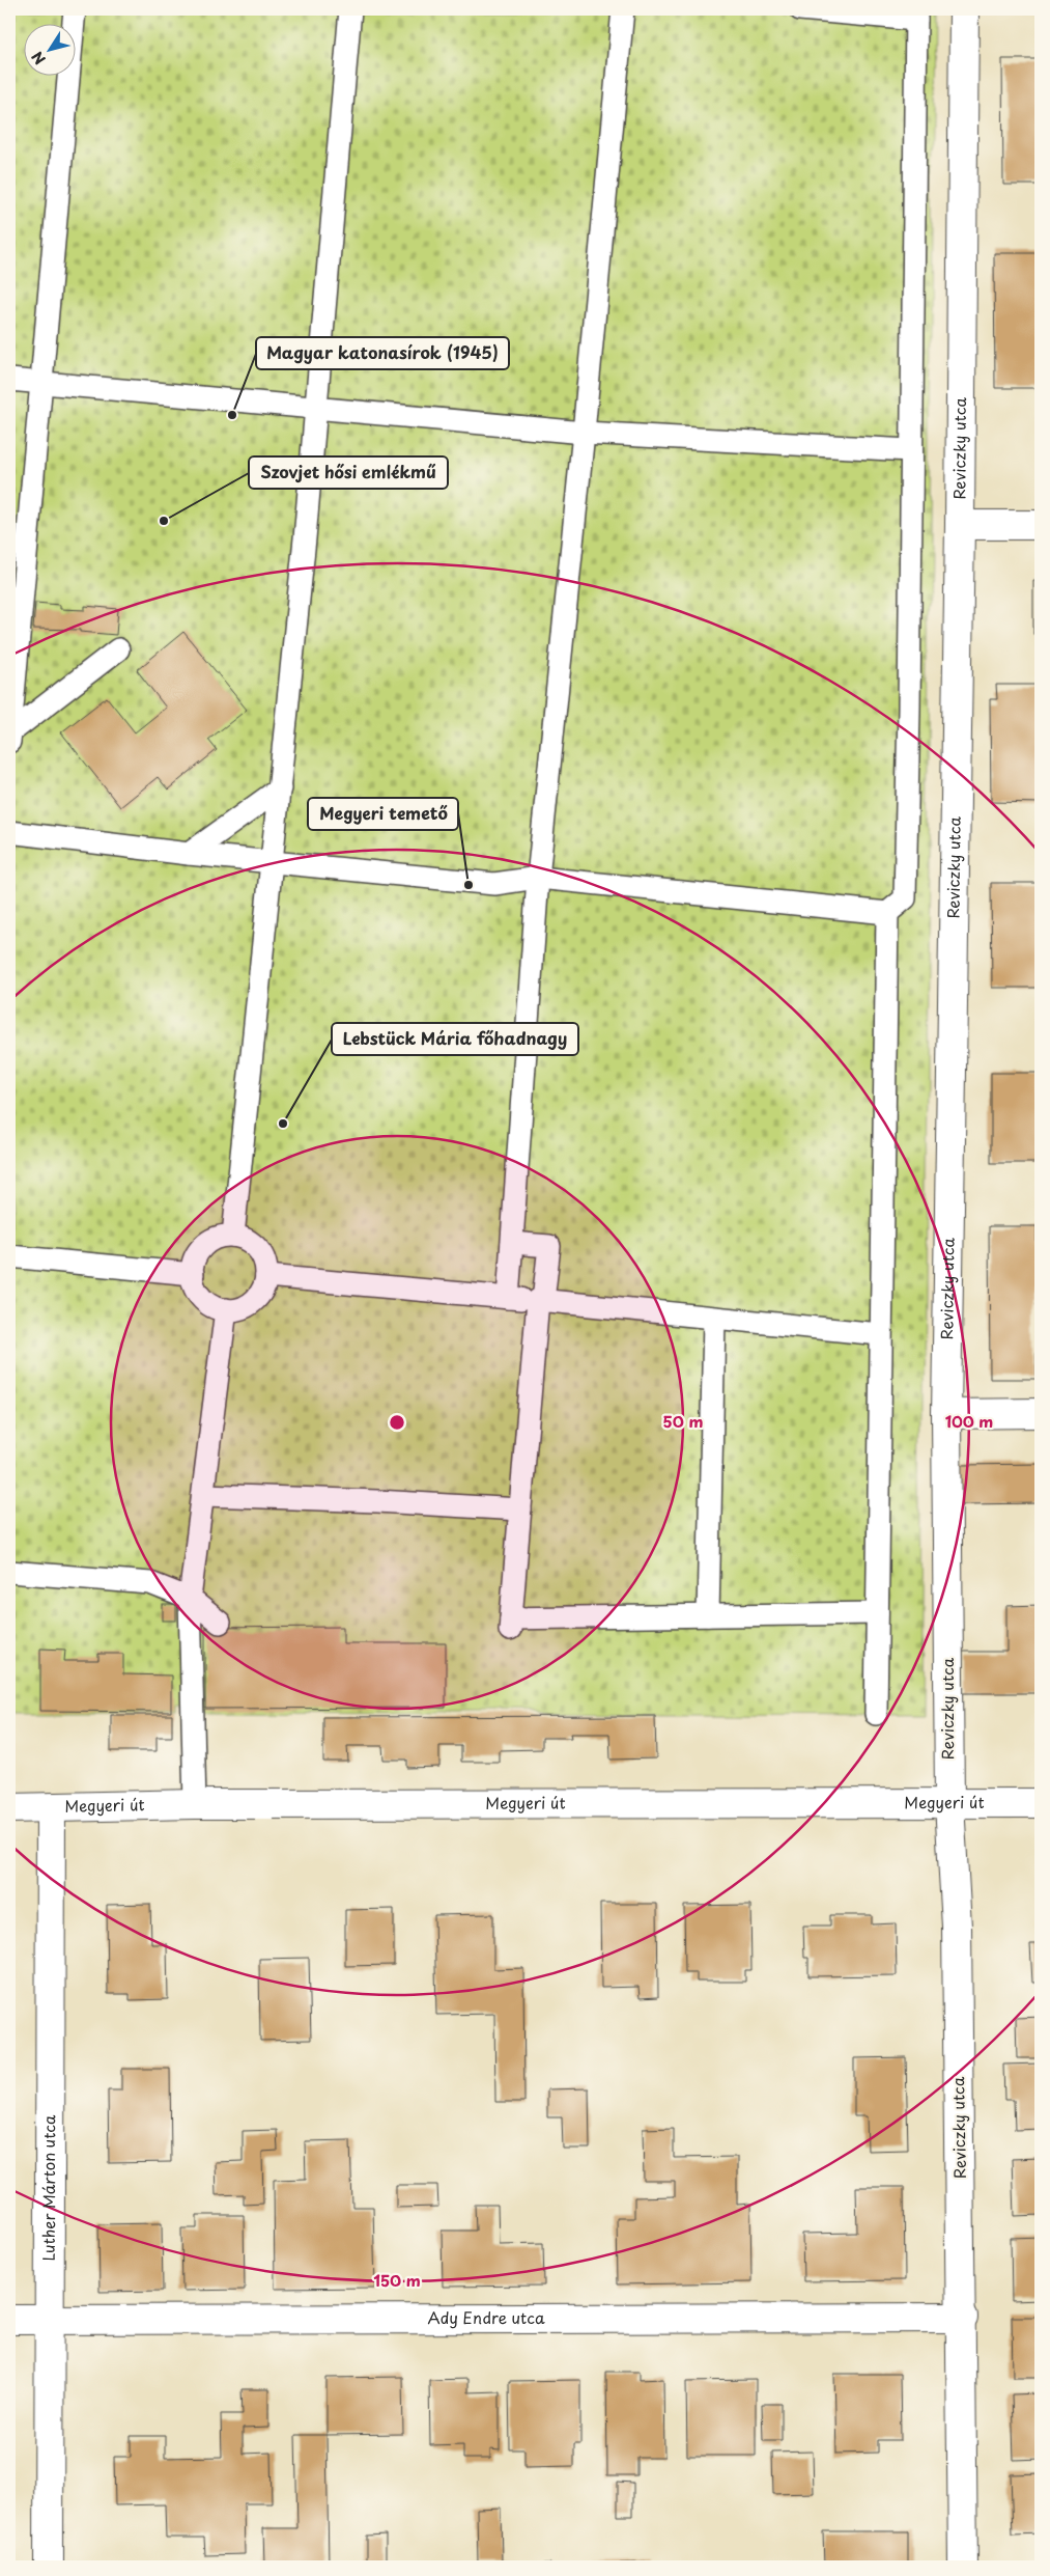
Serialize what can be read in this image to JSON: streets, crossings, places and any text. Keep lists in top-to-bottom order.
{
  "streets": {
    "street": [
      "Reviczky utca",
      "Megyeri út",
      "Luther Márton utca",
      "Ady Endre utca"
    ]
  },
  "crossings": [
    ["Reviczky utca", "Megyeri út"],
    ["Reviczky utca", "Ady Endre utca"],
    ["Megyeri út", "Luther Márton utca"],
    ["Luther Márton utca", "Ady Endre utca"]
  ],
  "places": [
    "Magyar katonasírok (1945)",
    "Szovjet hősi emlékmű",
    "Megyeri temető",
    "Lebstück Mária főhadnagy"
  ],
  "north": "bottom left",
  "rings": ["50 m", "100 m", "150 m"]
}
